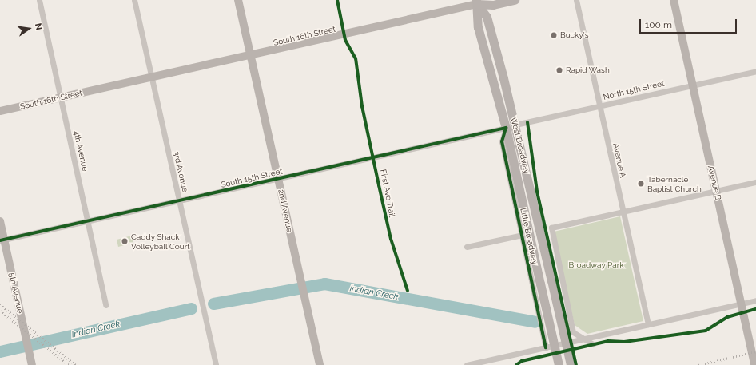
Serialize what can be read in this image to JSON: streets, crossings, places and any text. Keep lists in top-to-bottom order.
{
  "streets": {
    "main road": ["West Broadway"],
    "street": [
      "South 16th Street",
      "North 15th Street",
      "4th Avenue",
      "Avenue A",
      "3rd Avenue",
      "South 15th Street",
      "Avenue B",
      "2nd Avenue",
      "Little Broadway",
      "5th Avenue"
    ],
    "cycle path": ["First Ave Trail"]
  },
  "crossings": [
    ["South 16th Street", "West Broadway"],
    ["South 16th Street", "4th Avenue"],
    ["South 16th Street", "3rd Avenue"],
    ["South 16th Street", "2nd Avenue"],
    ["North 15th Street", "West Broadway"],
    ["North 15th Street", "Avenue A"],
    ["North 15th Street", "Avenue B"],
    ["West Broadway", "South 15th Street"],
    ["West Broadway", "Little Broadway"],
    ["4th Avenue", "South 15th Street"],
    ["3rd Avenue", "South 15th Street"],
    ["South 15th Street", "2nd Avenue"],
    ["South 15th Street", "Little Broadway"],
    ["South 15th Street", "5th Avenue"]
  ],
  "water": ["Indian Creek"],
  "parks": ["Broadway Park"],
  "places": [
    "Bucky's",
    "Rapid Wash",
    "Tabernacle Baptist Church",
    "Caddy Shack Volleyball Court"
  ],
  "scale_bar": "100 m",
  "north": "right"
}
